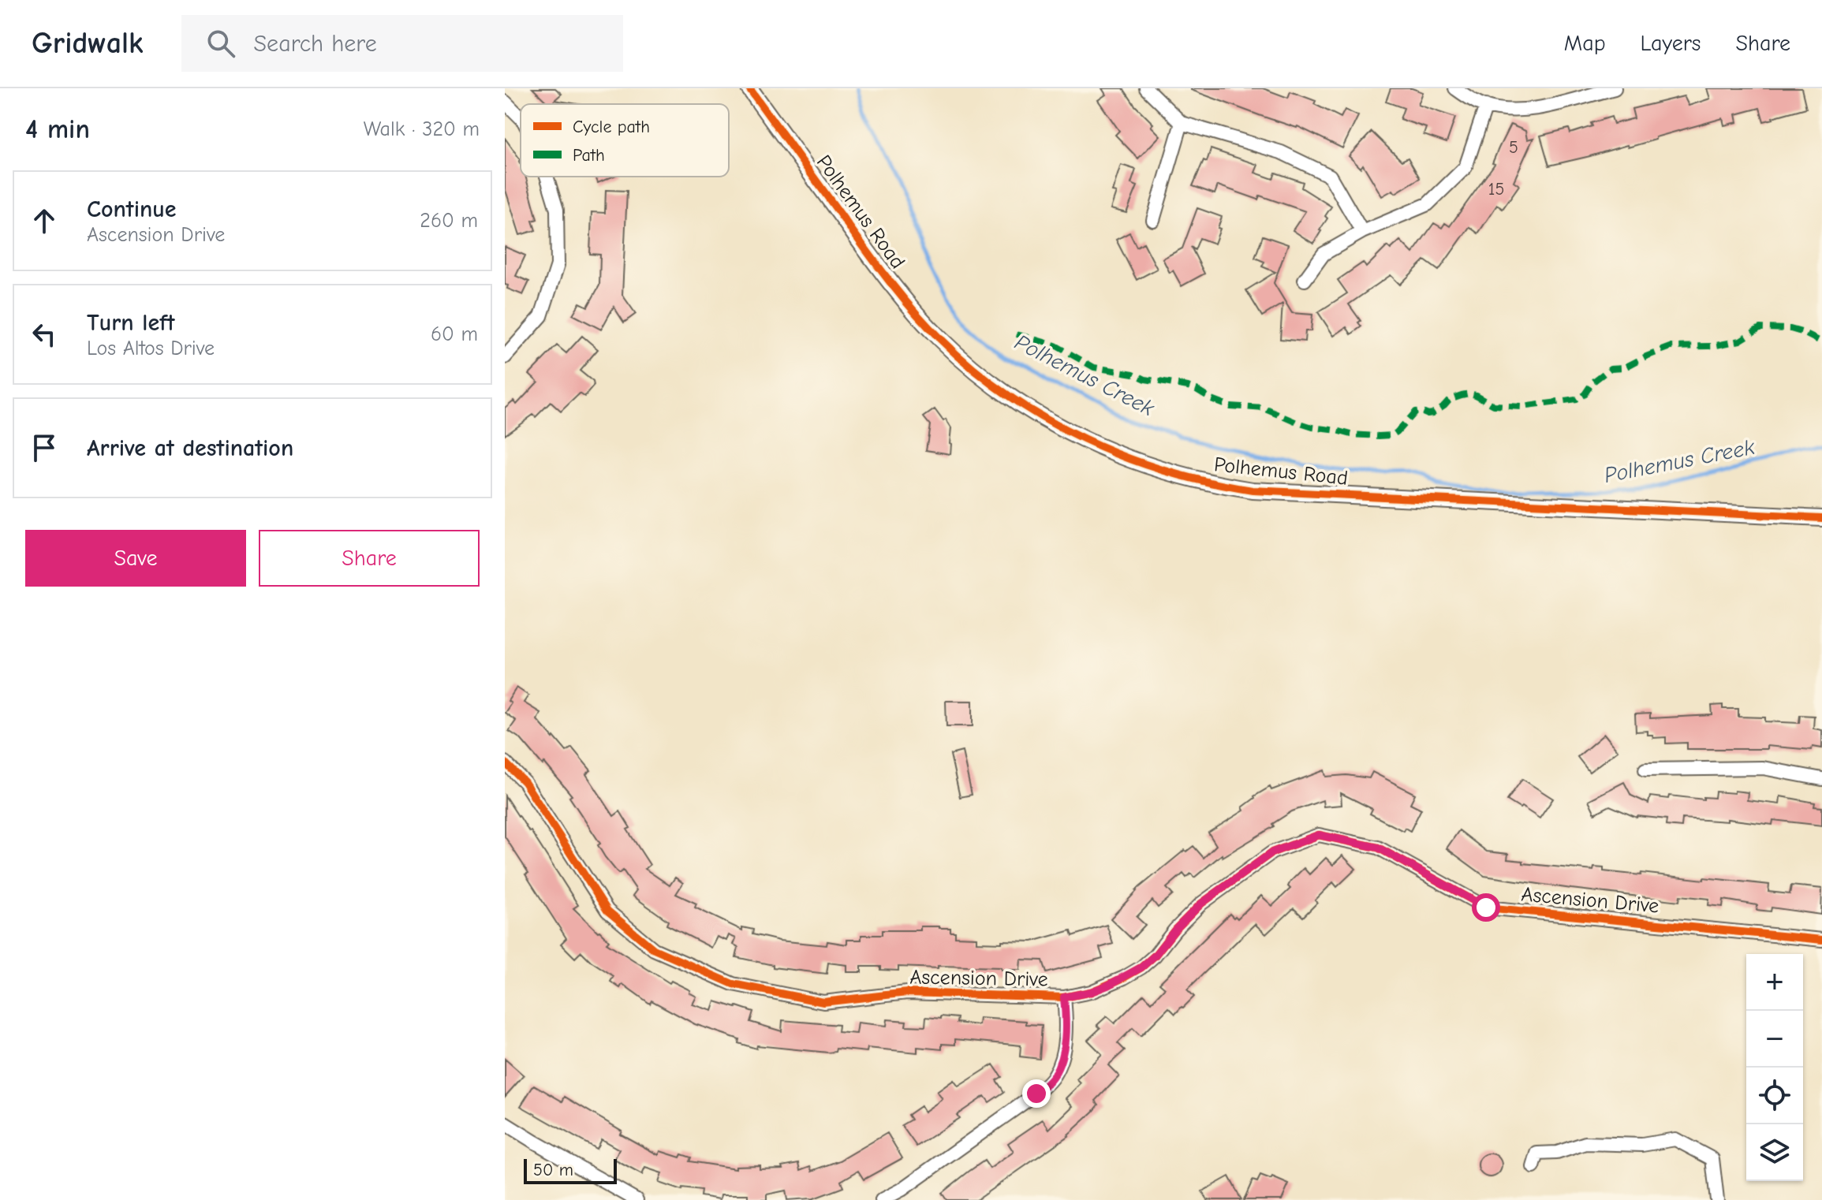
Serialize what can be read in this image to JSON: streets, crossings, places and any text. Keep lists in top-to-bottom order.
{
  "streets": {
    "main road": ["Polhemus Road"],
    "street": ["Ascension Drive"]
  },
  "water": ["Polhemus Creek"],
  "house_numbers": ["5", "15"],
  "legend": ["Cycle path", "Path"],
  "scale_bar": "50 m",
  "page": {
    "header": "Gridwalk",
    "search": "Search here",
    "nav": ["Map", "Layers", "Share"],
    "heading": ["4 min", "Walk · 320 m"],
    "list": [
      ["Continue", "Ascension Drive", "260 m"],
      ["Turn left", "Los Altos Drive", "60 m"],
      "Arrive at destination"
    ],
    "buttons": ["Save", "Share"],
    "map_buttons": ["+", "−"],
    "scale": "50 m"
  }
}
